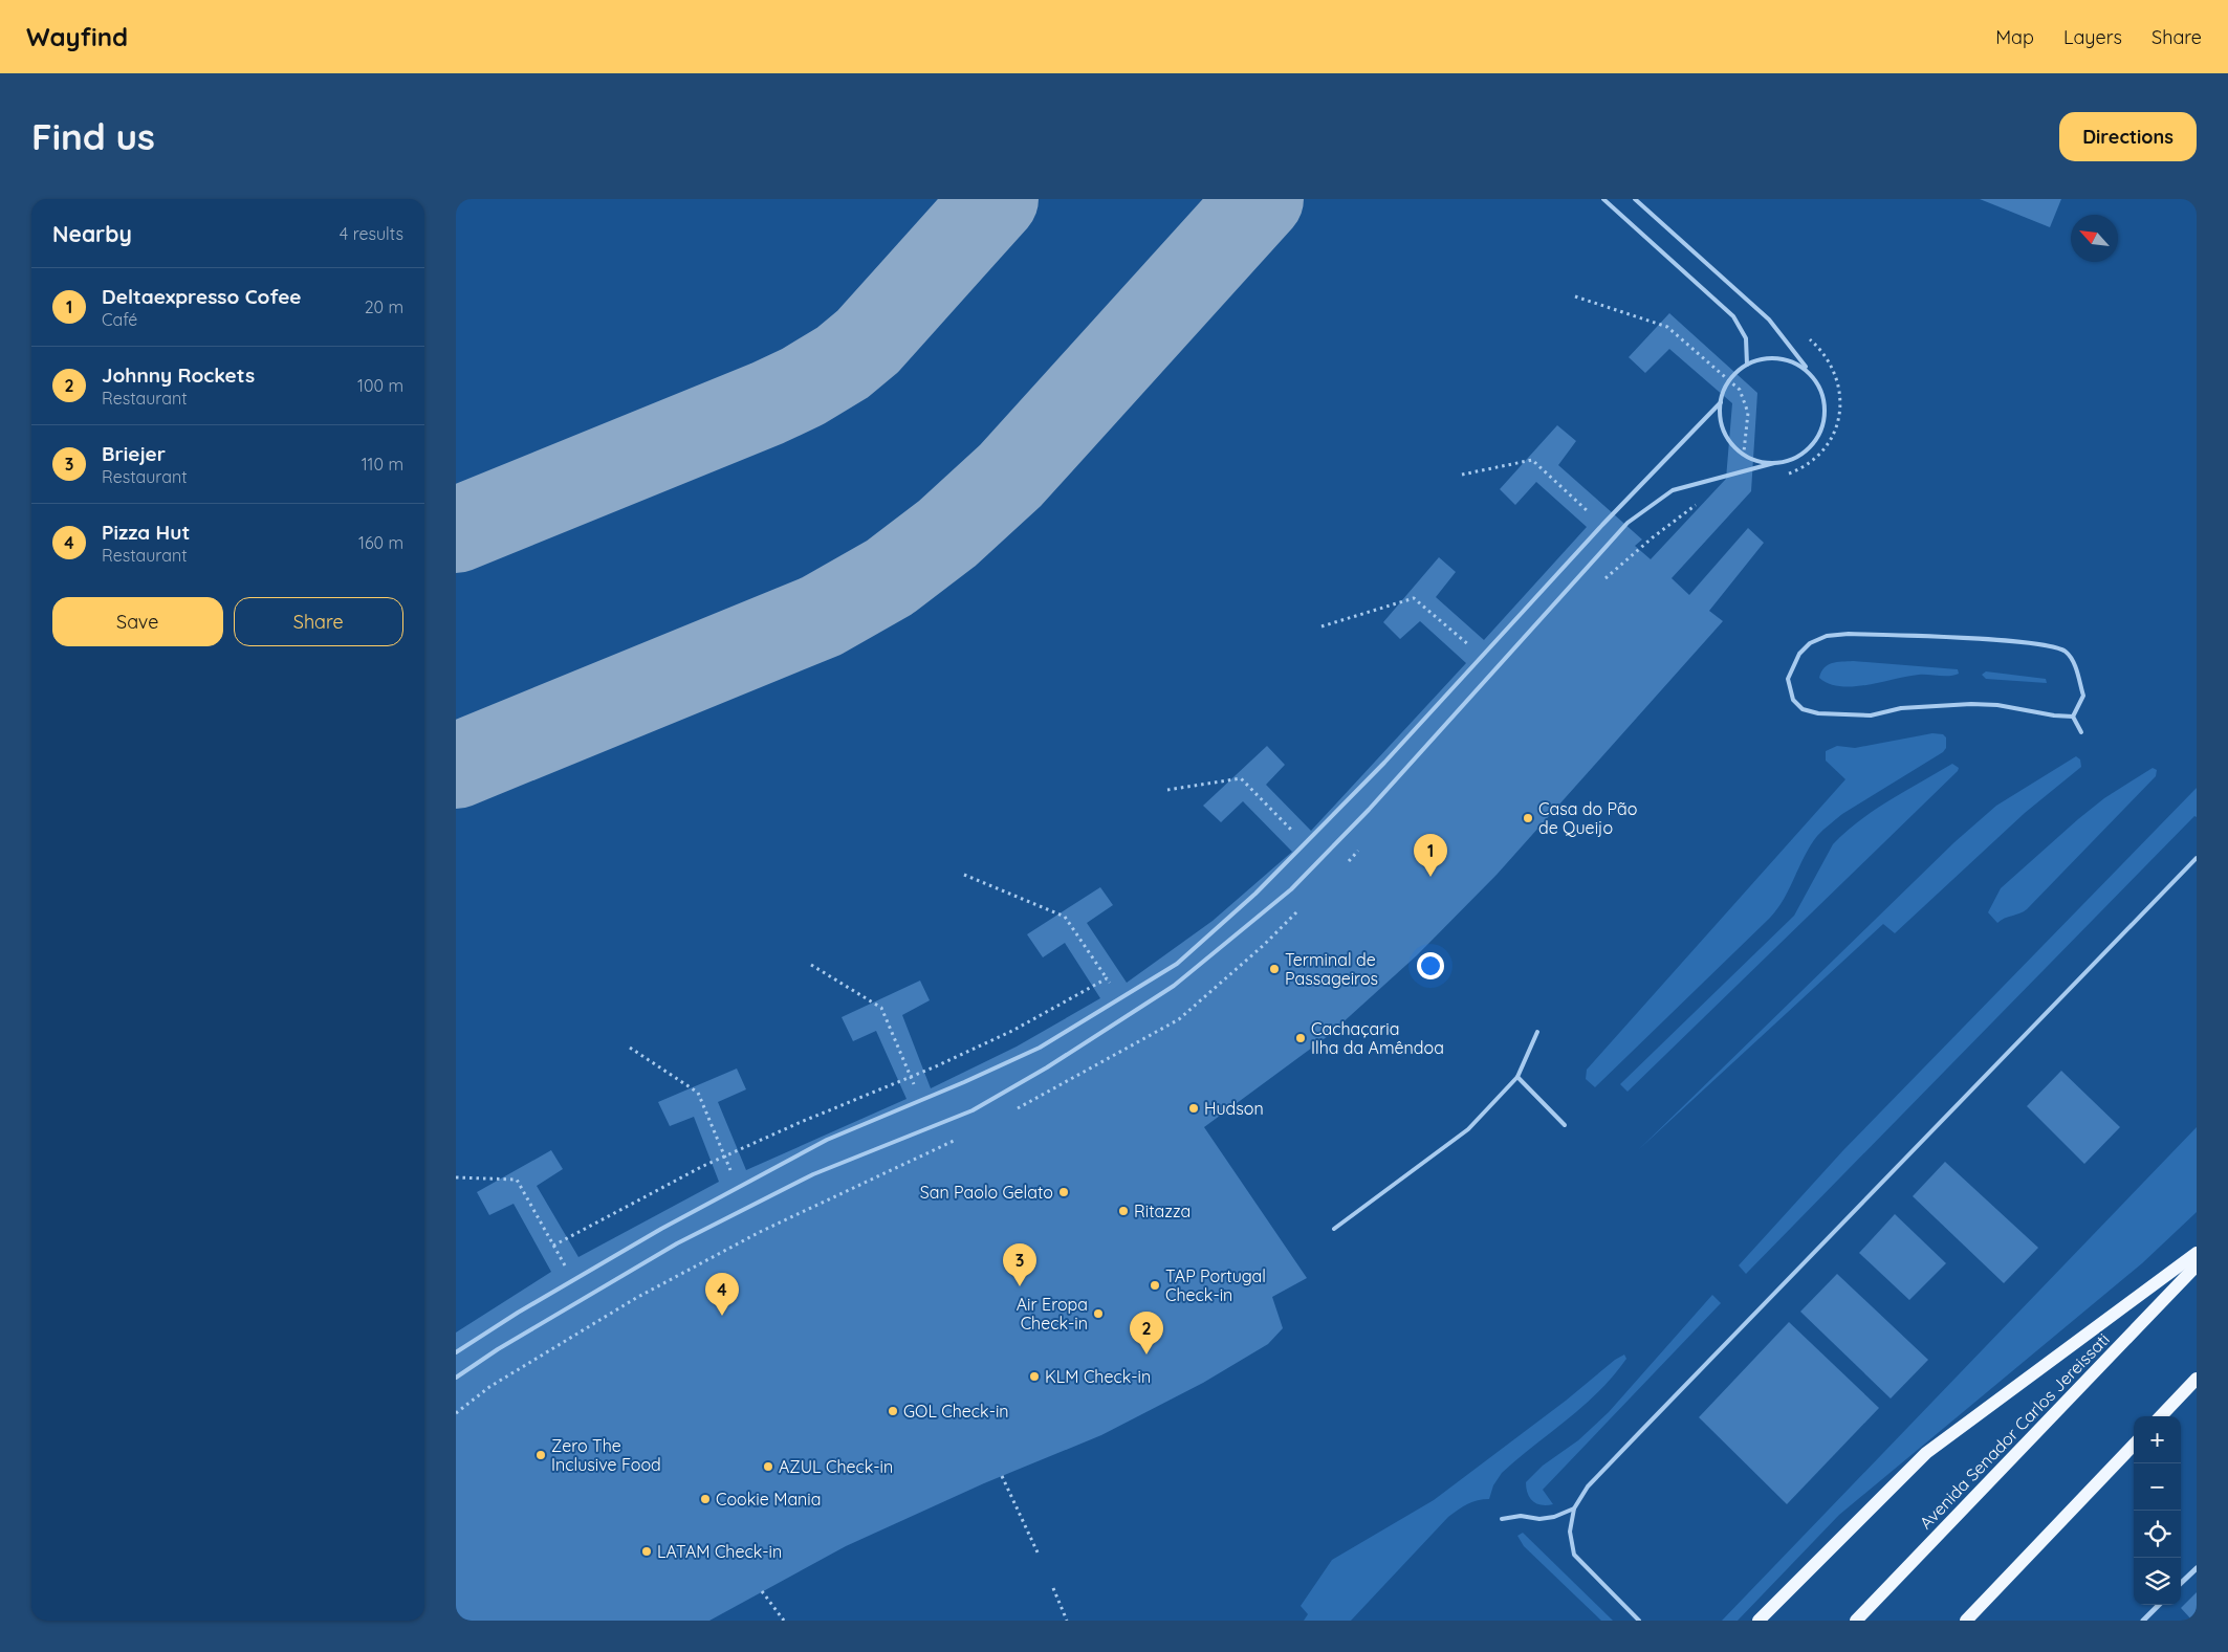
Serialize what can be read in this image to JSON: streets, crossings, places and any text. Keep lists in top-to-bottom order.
{
  "streets": {
    "main road": ["Avenida Senador Carlos Jereissati"]
  },
  "places": [
    "Casa do Pão de Queijo",
    "Terminal de Passageiros",
    "Cachaçaria Ilha da Amêndoa",
    "Hudson",
    "San Paolo Gelato",
    "Ritazza",
    "TAP Portugal Check-in",
    "Air Eropa Check-in",
    "KLM Check-in",
    "GOL Check-in",
    "Zero The Inclusive Food",
    "AZUL Check-in",
    "Cookie Mania",
    "LATAM Check-in"
  ],
  "north": "top left",
  "page": {
    "header": "Wayfind",
    "nav": ["Map", "Layers", "Share"],
    "buttons": [
      "Directions",
      ["Save", "Share"]
    ],
    "title": "Find us",
    "heading": ["Nearby", "4 results"],
    "list": [
      {
        "mark": "1",
        "name": "Deltaexpresso Cofee",
        "note": "Café",
        "value": "20 m"
      },
      {
        "mark": "2",
        "name": "Johnny Rockets",
        "note": "Restaurant",
        "value": "100 m"
      },
      {
        "mark": "3",
        "name": "Briejer",
        "note": "Restaurant",
        "value": "110 m"
      },
      {
        "mark": "4",
        "name": "Pizza Hut",
        "note": "Restaurant",
        "value": "160 m"
      }
    ],
    "pins": [
      "1",
      "3",
      "4",
      "2"
    ],
    "map_buttons": ["+", "−"]
  }
}
